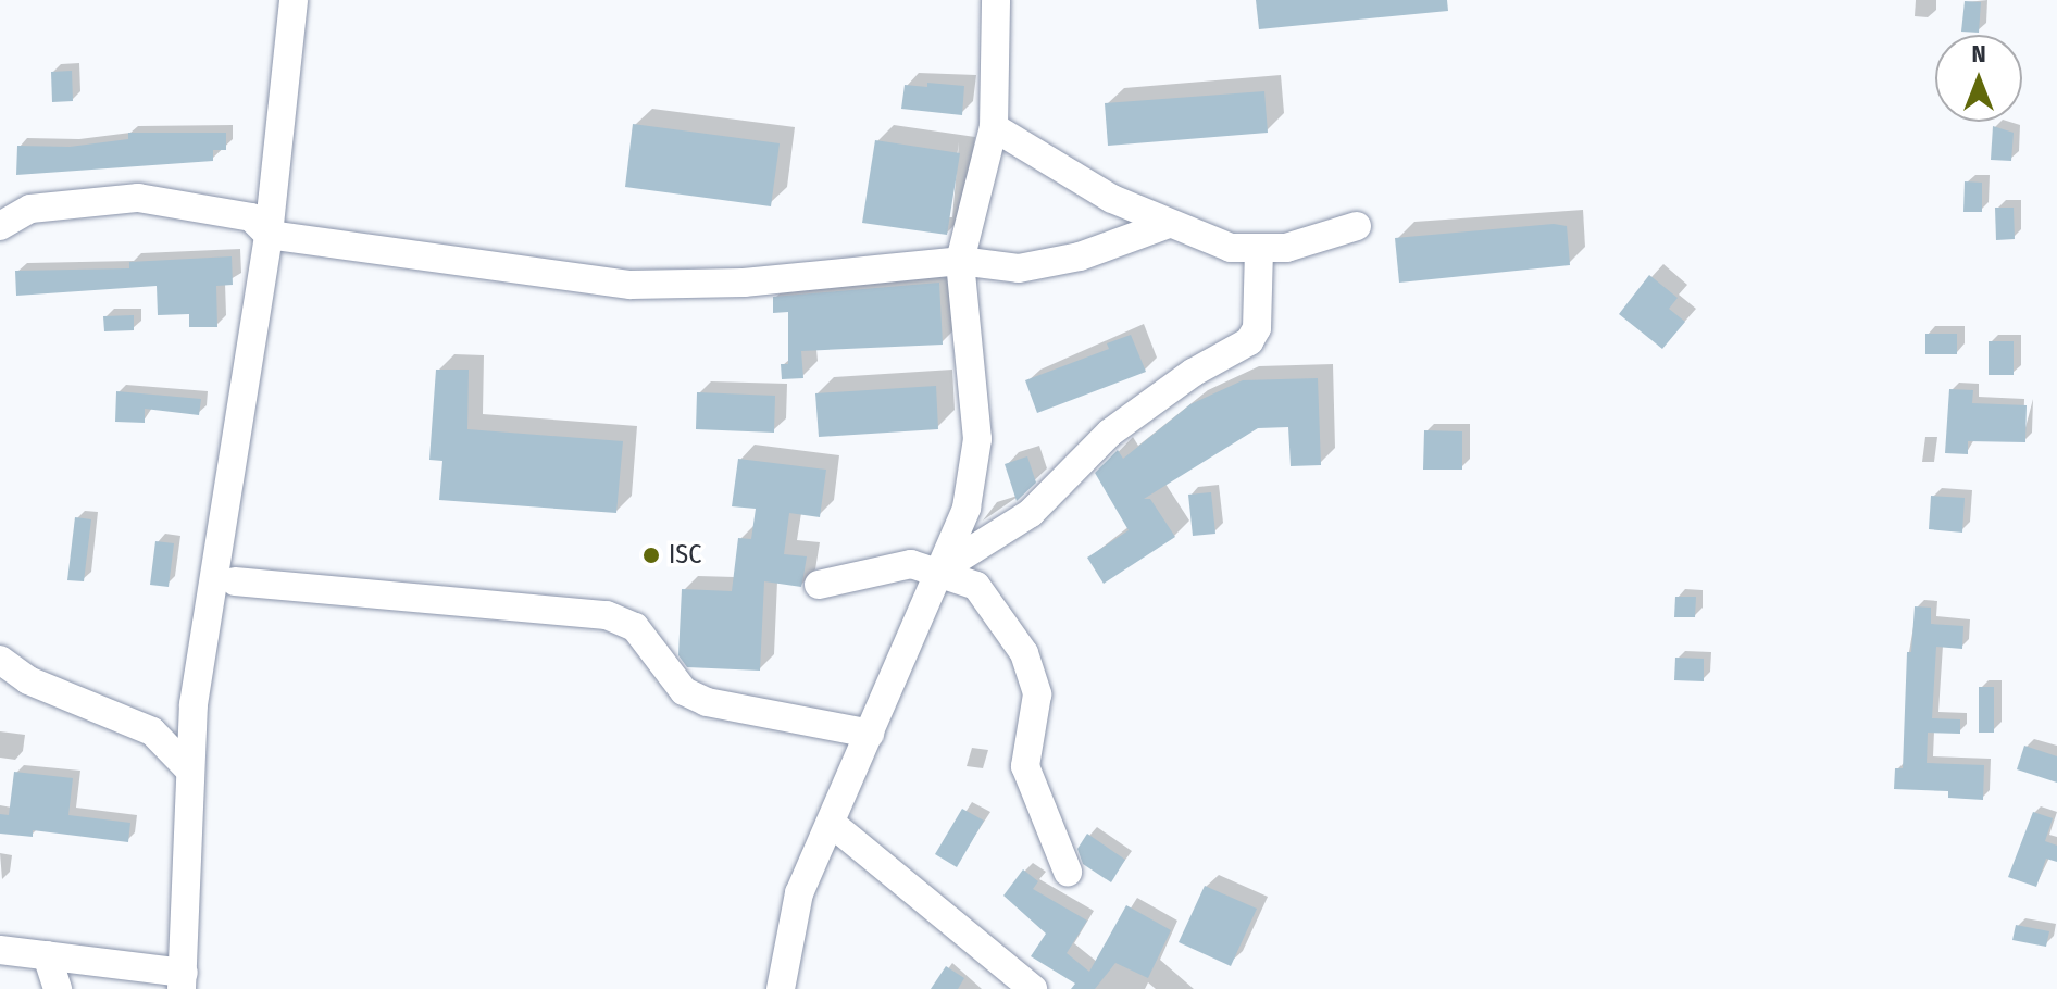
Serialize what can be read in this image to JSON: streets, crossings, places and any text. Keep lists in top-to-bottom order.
{
  "places": ["ISC"],
  "north": "top"
}
